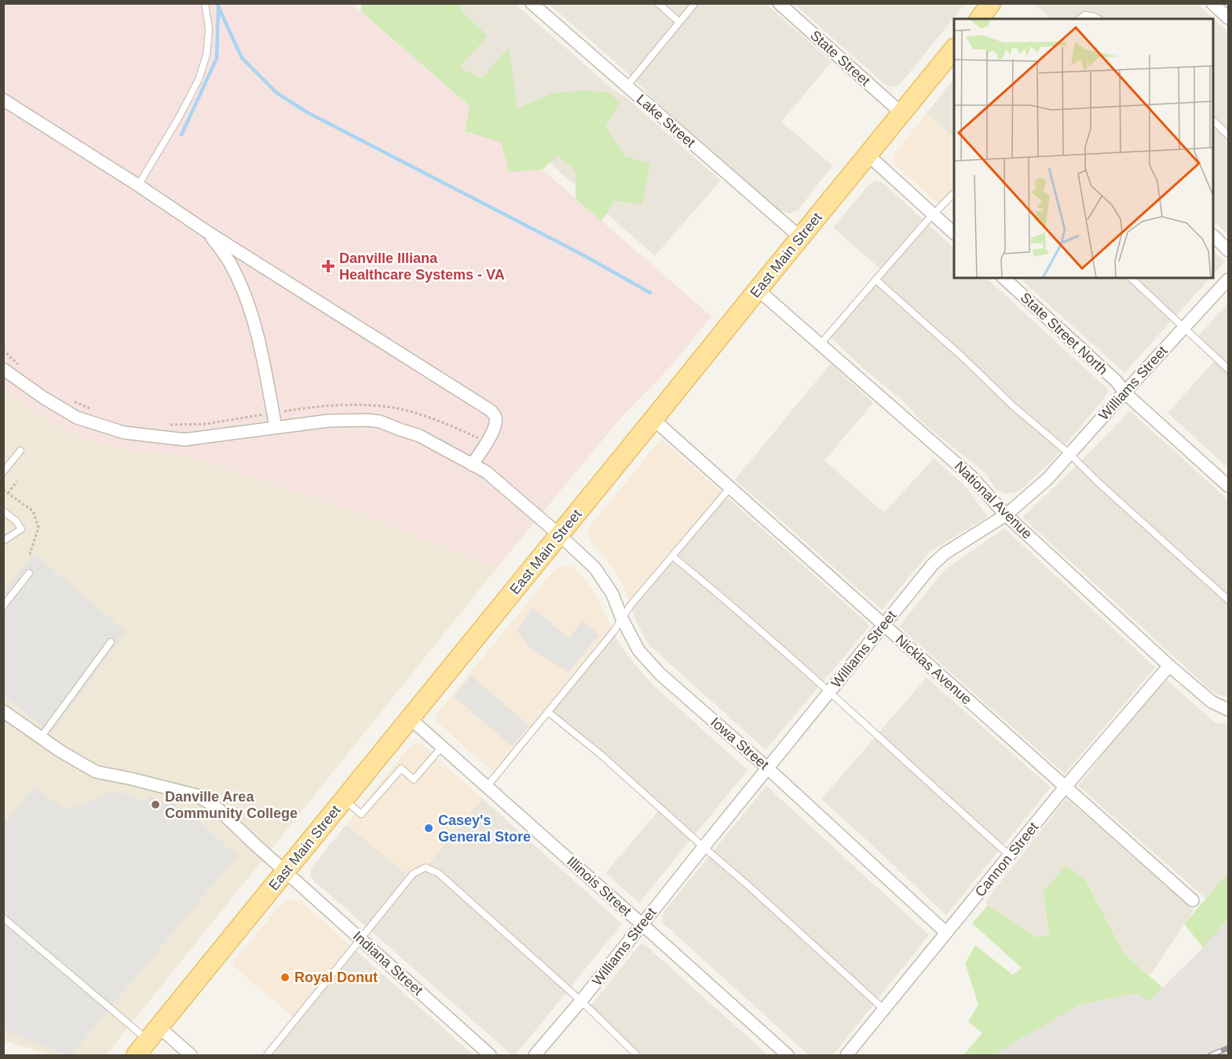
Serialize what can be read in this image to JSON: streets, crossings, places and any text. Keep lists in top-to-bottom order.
{
  "streets": {
    "main road": ["East Main Street"],
    "street": [
      "State Street",
      "Lake Street",
      "State Street North",
      "Williams Street",
      "National Avenue",
      "Nicklas Avenue",
      "Iowa Street",
      "Cannon Street",
      "Illinois Street",
      "Indiana Street"
    ]
  },
  "crossings": [
    ["State Street", "East Main Street"],
    ["Lake Street", "East Main Street"],
    ["East Main Street", "National Avenue"],
    ["East Main Street", "Nicklas Avenue"],
    ["East Main Street", "Iowa Street"],
    ["East Main Street", "Illinois Street"],
    ["East Main Street", "Indiana Street"],
    ["State Street North", "Williams Street"],
    ["Williams Street", "National Avenue"],
    ["Williams Street", "Nicklas Avenue"],
    ["Williams Street", "Iowa Street"],
    ["Williams Street", "Illinois Street"],
    ["National Avenue", "Cannon Street"],
    ["Nicklas Avenue", "Cannon Street"],
    ["Iowa Street", "Cannon Street"]
  ],
  "places": {
    "health": ["Danville Illiana Healthcare Systems - VA"],
    "other": ["Danville Area Community College", "Casey's General Store", "Royal Donut"]
  }
}
